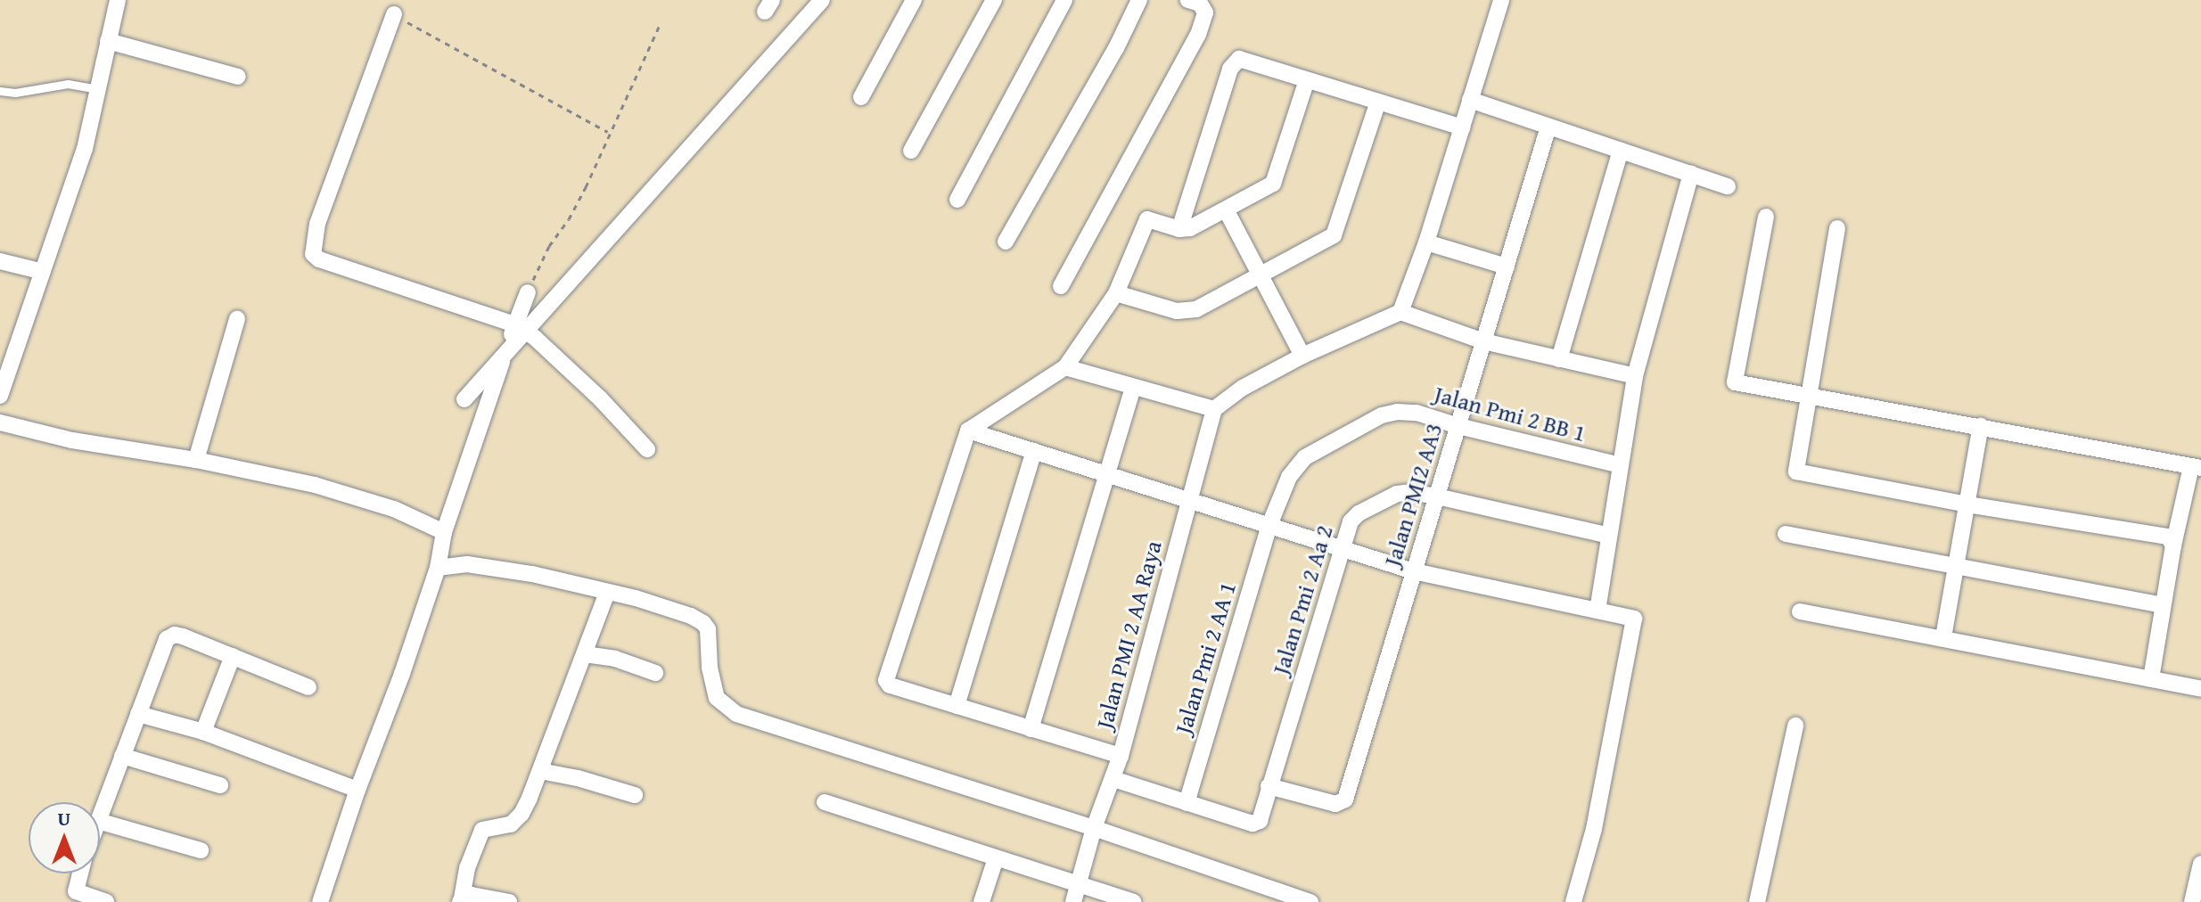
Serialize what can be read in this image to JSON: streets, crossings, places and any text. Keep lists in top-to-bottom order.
{
  "streets": {
    "street": [
      "Jalan Pmi 2 BB 1",
      "Jalan PMI2 AA3",
      "Jalan Pmi 2 Aa 2",
      "Jalan PMI 2 AA Raya",
      "Jalan Pmi 2 AA 1"
    ]
  },
  "crossings": [
    ["Jalan Pmi 2 BB 1", "Jalan PMI2 AA3"],
    ["Jalan Pmi 2 BB 1", "Jalan Pmi 2 AA 1"],
    ["Jalan PMI2 AA3", "Jalan Pmi 2 Aa 2"],
    ["Jalan Pmi 2 Aa 2", "Jalan Pmi 2 AA 1"]
  ],
  "north": "top"
}
